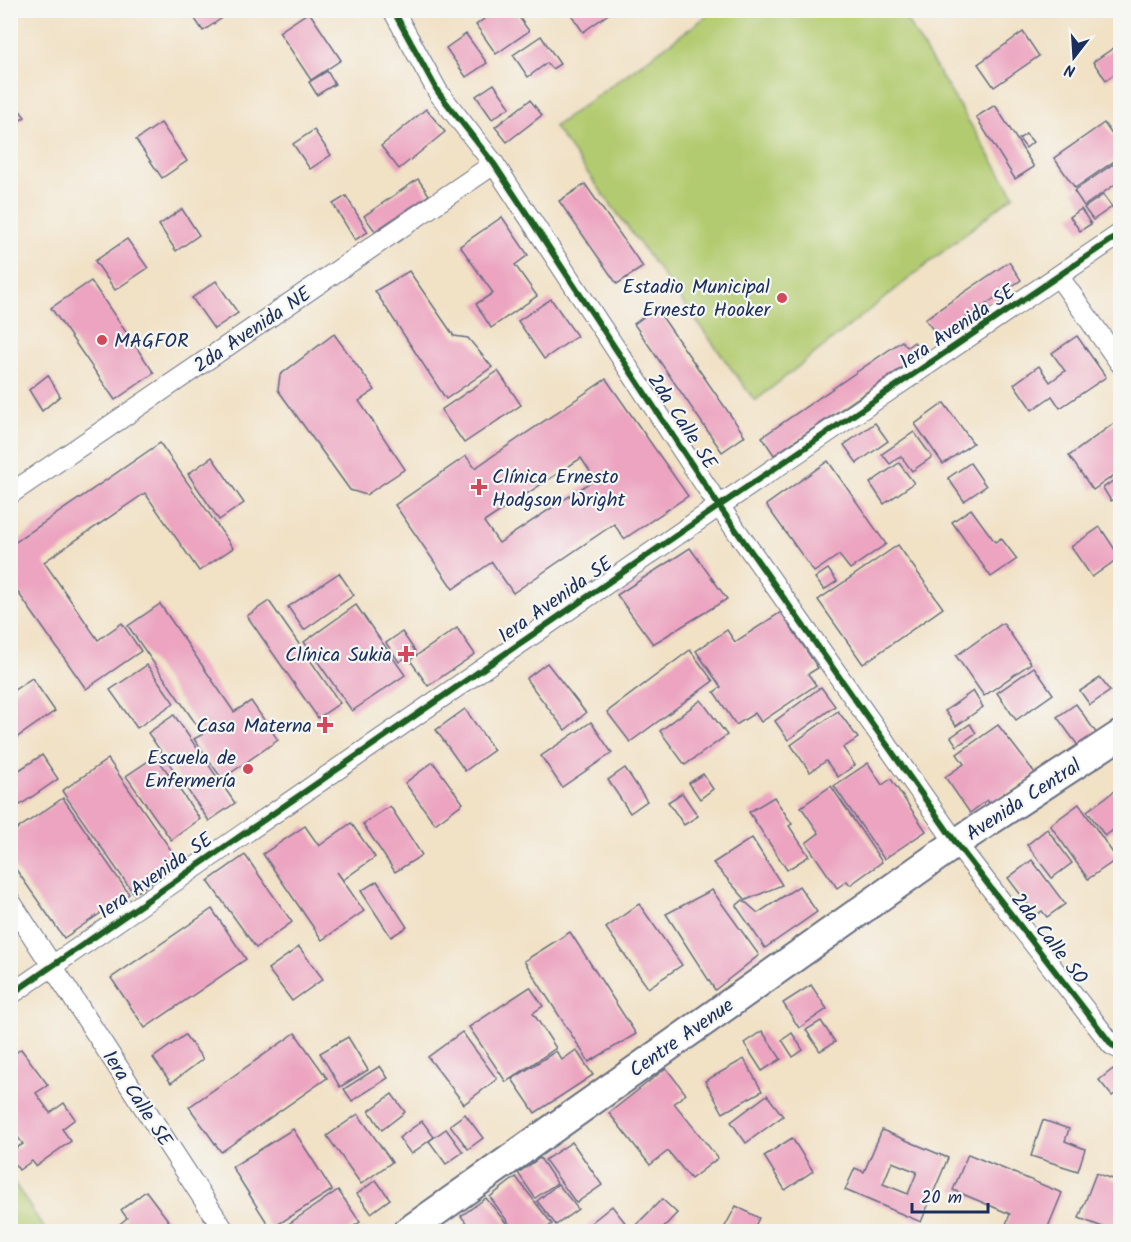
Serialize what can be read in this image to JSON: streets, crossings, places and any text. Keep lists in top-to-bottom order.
{
  "streets": {
    "street": [
      "1era Avenida SE",
      "2da Avenida NE",
      "2da Calle SE",
      "Avenida Central",
      "2da Calle SO",
      "Centre Avenue",
      "1era Calle SE"
    ]
  },
  "crossings": [
    ["1era Avenida SE", "2da Calle SE"],
    ["1era Avenida SE", "1era Calle SE"],
    ["2da Avenida NE", "2da Calle SE"],
    ["2da Calle SE", "Avenida Central"],
    ["2da Calle SE", "2da Calle SO"],
    ["2da Calle SE", "Centre Avenue"],
    ["Avenida Central", "2da Calle SO"],
    ["Avenida Central", "Centre Avenue"],
    ["2da Calle SO", "Centre Avenue"]
  ],
  "places": {
    "other": ["Estadio Municipal Ernesto Hooker", "MAGFOR", "Escuela de Enfermería"],
    "health": ["Clínica Ernesto Hodgson Wright", "Clínica Sukia", "Casa Materna"]
  },
  "scale_bar": "20 m",
  "north": "bottom"
}
